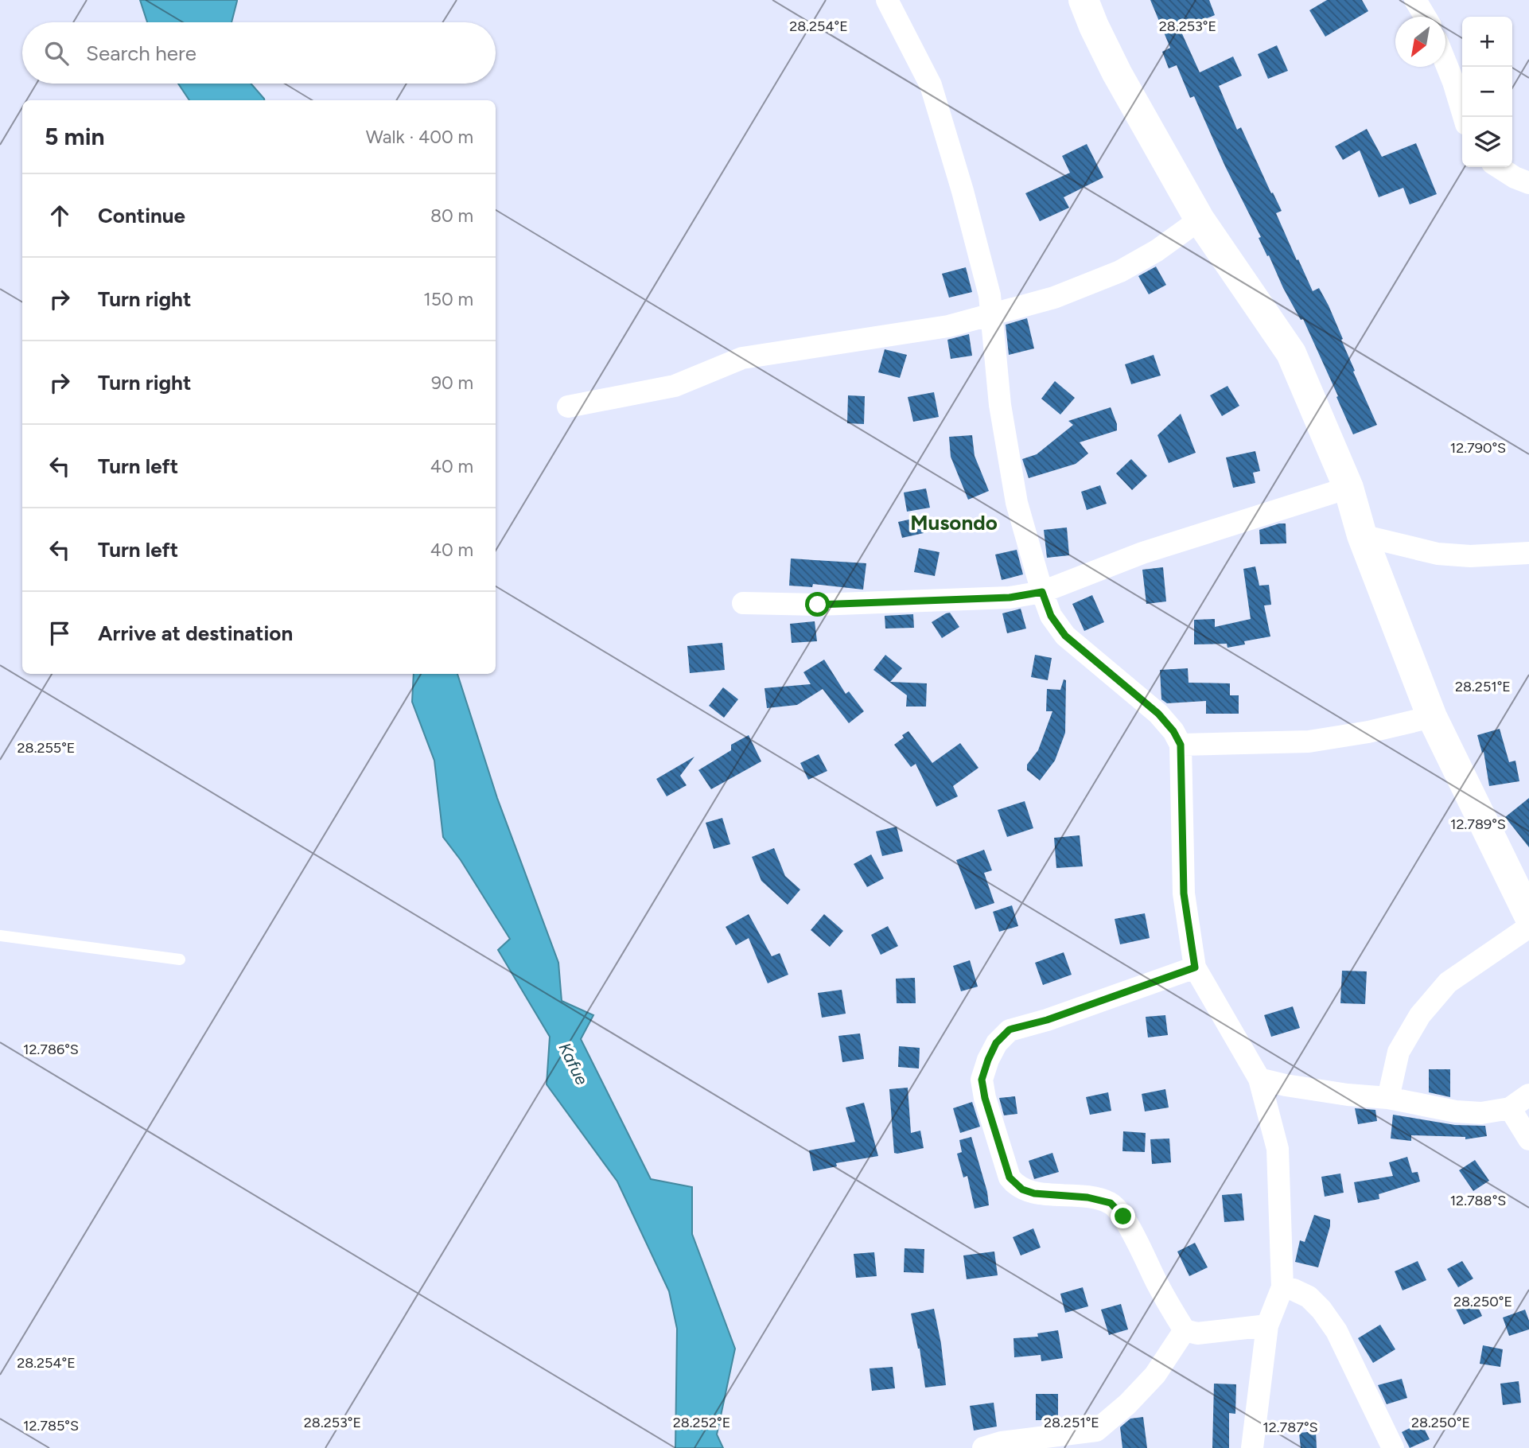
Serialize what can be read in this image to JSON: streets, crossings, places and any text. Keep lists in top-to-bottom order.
{
  "districts": ["Musondo"],
  "water": ["Kafue"],
  "north": "bottom left",
  "page": {
    "map_buttons": ["+", "−"],
    "search": "Search here",
    "heading": ["5 min", "Walk · 400 m"],
    "list": [
      ["Continue", "80 m"],
      ["Turn right", "150 m"],
      ["Turn right", "90 m"],
      ["Turn left", "40 m"],
      ["Turn left", "40 m"],
      "Arrive at destination"
    ]
  },
  "coordinates": [
    "28.254°E",
    "28.253°E",
    "12.790°S",
    "28.251°E",
    "28.255°E",
    "12.789°S",
    "12.786°S",
    "12.788°S",
    "28.250°E",
    "28.252°E",
    "12.785°S",
    "12.787°S"
  ]
}
